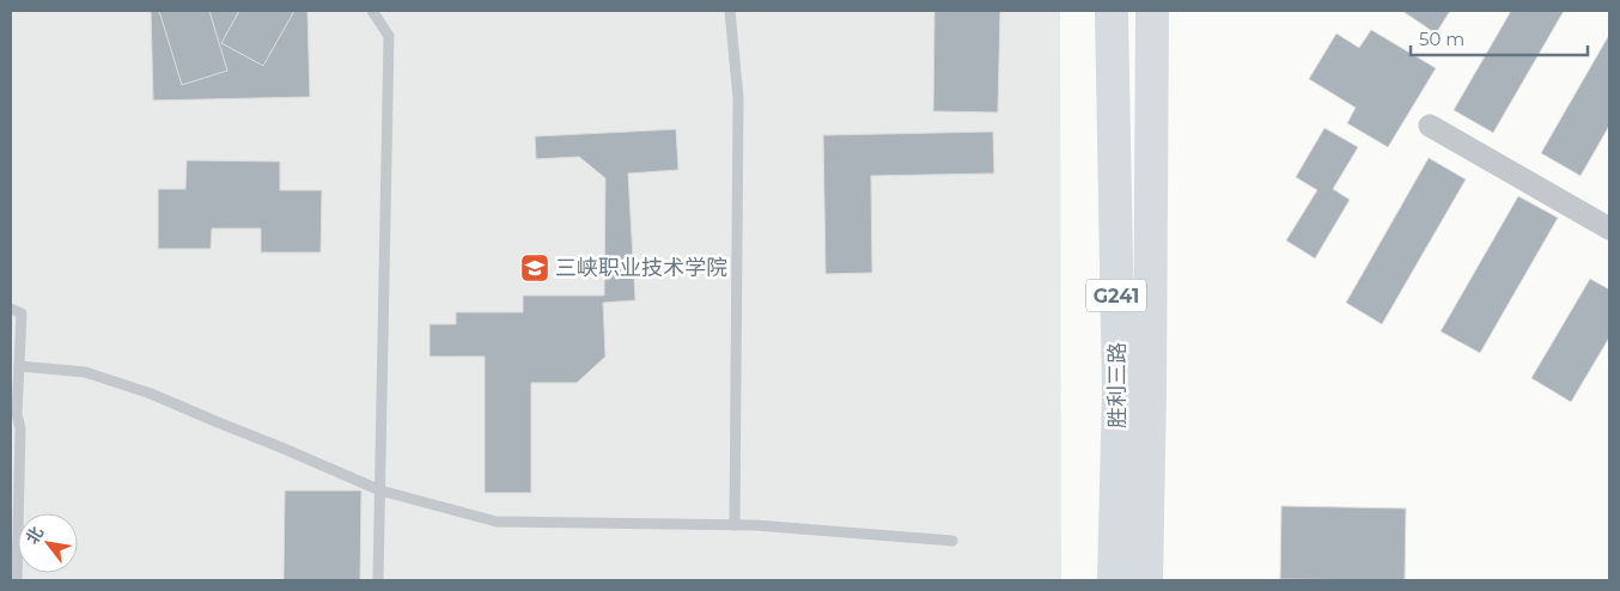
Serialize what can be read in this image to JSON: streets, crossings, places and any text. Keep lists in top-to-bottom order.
{
  "streets": {
    "main road": ["G241", "胜利三路"]
  },
  "places": {
    "school or university": ["三峡职业技术学院"]
  },
  "scale_bar": "50 m",
  "north": "top left"
}
